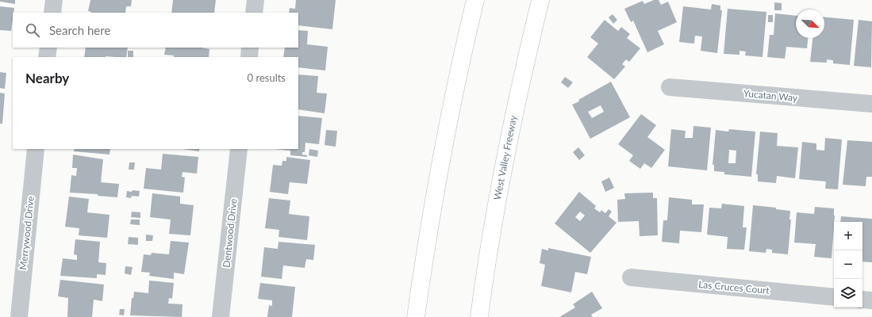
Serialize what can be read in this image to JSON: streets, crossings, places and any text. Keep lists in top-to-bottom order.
{
  "streets": {
    "highway": ["West Valley Freeway"],
    "street": [
      "Yucatan Way",
      "Merrywood Drive",
      "Dentwood Drive",
      "Las Cruces Court"
    ]
  },
  "north": "bottom right",
  "page": {
    "search": "Search here",
    "heading": ["Nearby", "0 results"],
    "map_buttons": ["+", "−"]
  }
}
